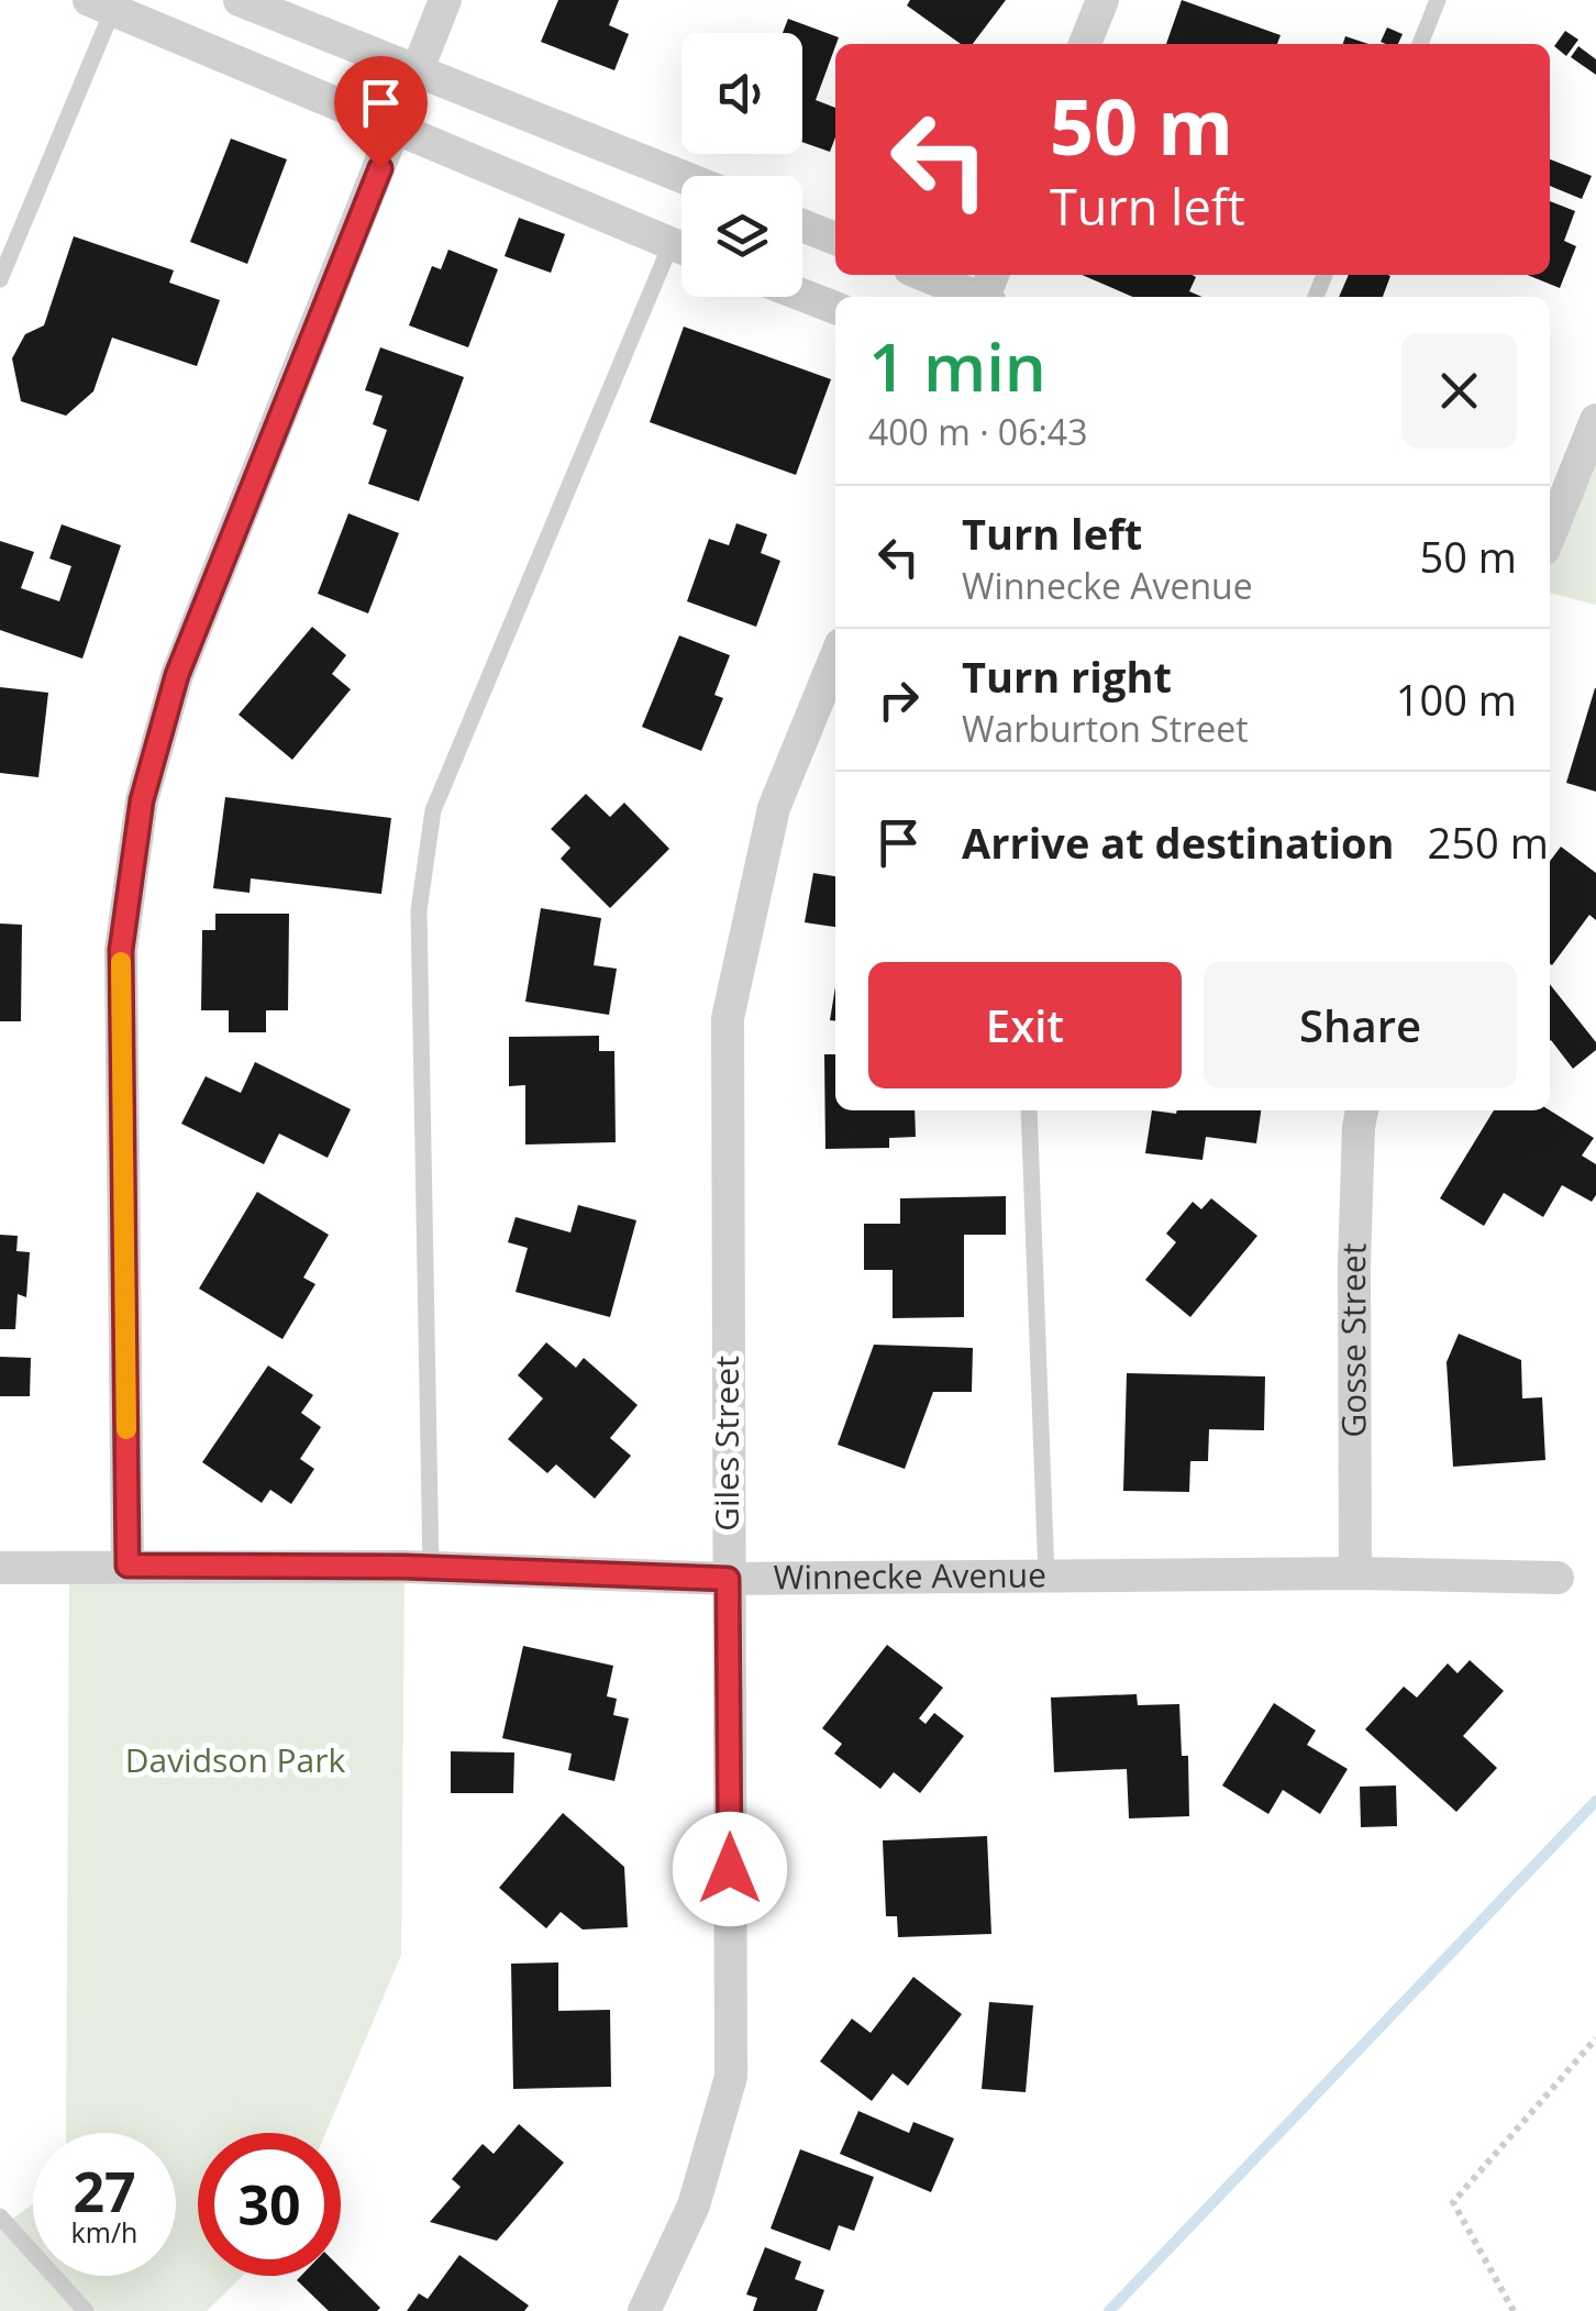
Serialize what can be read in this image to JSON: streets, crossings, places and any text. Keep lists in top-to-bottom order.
{
  "streets": {
    "street": ["Gosse Street", "Giles Street", "Winnecke Avenue"]
  },
  "crossings": [
    ["Gosse Street", "Winnecke Avenue"],
    ["Giles Street", "Winnecke Avenue"]
  ],
  "parks": ["Davidson Park"],
  "page": {
    "turn": ["50 m", "Turn left"],
    "heading": ["1 min", "400 m · 06:43"],
    "list": [
      {
        "name": "Turn left",
        "note": "Winnecke Avenue",
        "value": "50 m"
      },
      {
        "name": "Turn right",
        "note": "Warburton Street",
        "value": "100 m"
      },
      {
        "name": "Arrive at destination",
        "value": "250 m"
      }
    ],
    "buttons": ["Exit", "Share"],
    "speed": "27 km/h",
    "limit": "30"
  }
}
